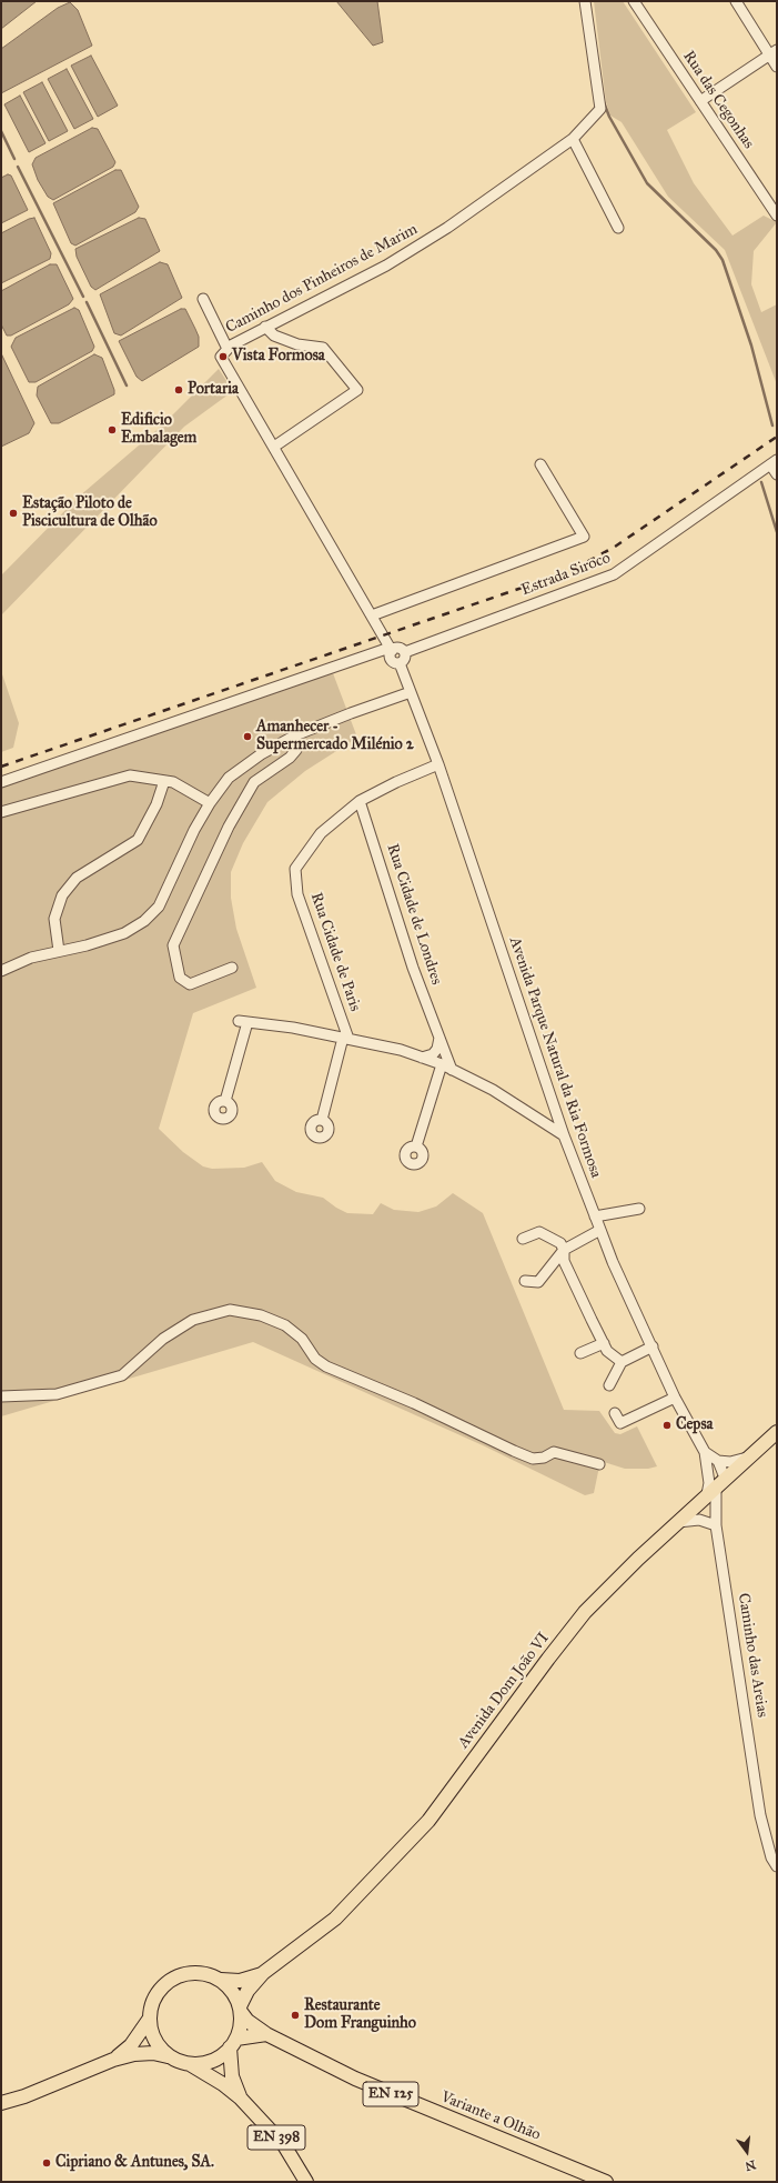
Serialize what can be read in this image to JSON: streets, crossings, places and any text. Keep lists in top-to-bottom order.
{
  "streets": {
    "main road": [
      "Avenida Dom João VI",
      "EN 125",
      "Variante a Olhão",
      "EN 398"
    ],
    "street": [
      "Rua das Cegonhas",
      "Caminho dos Pinheiros de Marim",
      "Estrada Siroco",
      "Rua Cidade de Londres",
      "Rua Cidade de Paris",
      "Avenida Parque Natural da Ria Formosa",
      "Caminho das Areias"
    ]
  },
  "crossings": [
    ["Caminho dos Pinheiros de Marim", "Estrada Siroco"],
    ["Caminho dos Pinheiros de Marim", "Avenida Parque Natural da Ria Formosa"],
    ["Estrada Siroco", "Avenida Parque Natural da Ria Formosa"],
    ["Rua Cidade de Londres", "Rua Cidade de Paris"],
    ["Rua Cidade de Paris", "Avenida Parque Natural da Ria Formosa"],
    ["Avenida Dom João VI", "Variante a Olhão"],
    ["Avenida Dom João VI", "EN 398"],
    ["Variante a Olhão", "EN 398"]
  ],
  "places": [
    "Vista Formosa",
    "Portaria",
    "Edificio Embalagem",
    "Estação Piloto de Piscicultura de Olhão",
    "Amanhecer - Supermercado Milénio 2",
    "Cepsa",
    "Restaurante Dom Franguinho",
    "Cipriano & Antunes, SA."
  ],
  "north": "bottom"
}
